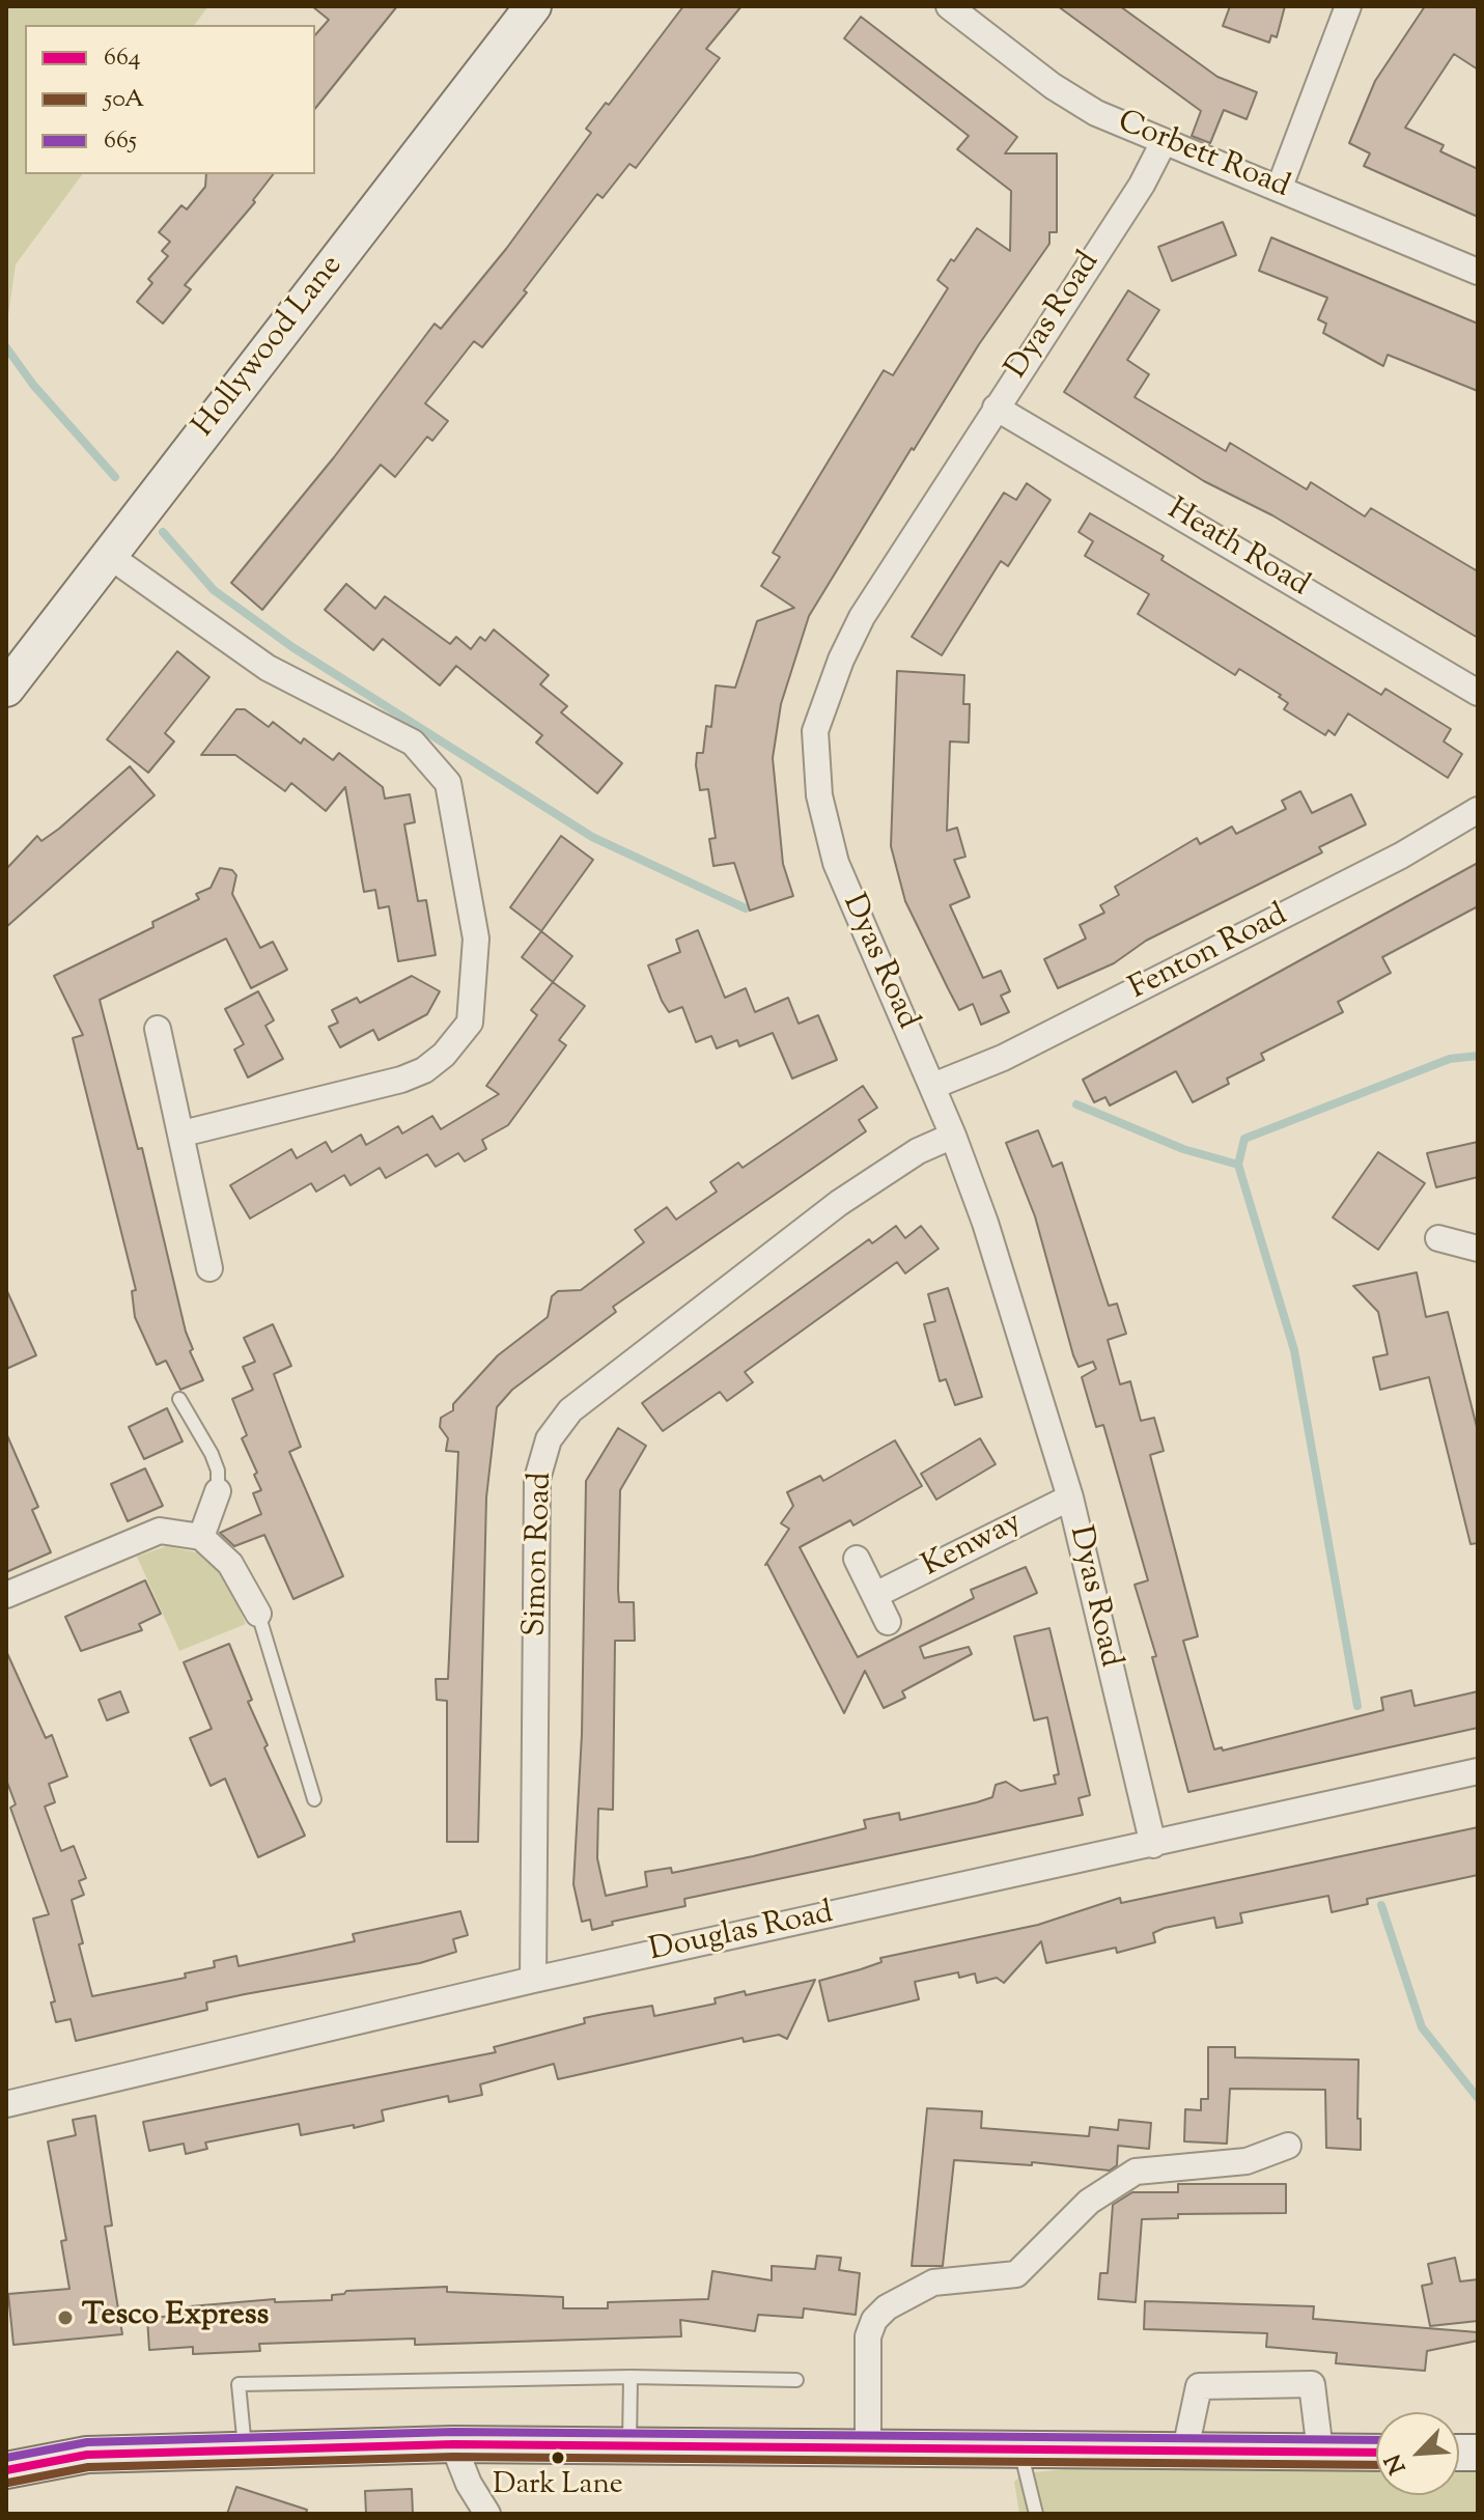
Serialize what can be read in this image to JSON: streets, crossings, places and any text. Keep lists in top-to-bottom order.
{
  "streets": {
    "street": [
      "Corbett Road",
      "Dyas Road",
      "Hollywood Lane",
      "Heath Road",
      "Fenton Road",
      "Kenway",
      "Simon Road",
      "Douglas Road"
    ]
  },
  "crossings": [
    ["Corbett Road", "Dyas Road"],
    ["Dyas Road", "Heath Road"],
    ["Dyas Road", "Fenton Road"],
    ["Dyas Road", "Kenway"],
    ["Dyas Road", "Simon Road"],
    ["Dyas Road", "Douglas Road"],
    ["Simon Road", "Douglas Road"]
  ],
  "places": ["Tesco Express", "Dark Lane"],
  "lines": ["transit line 665", "transit line 664", "transit line 50A"],
  "legend": ["664", "50A", "665"],
  "north": "bottom left"
}
